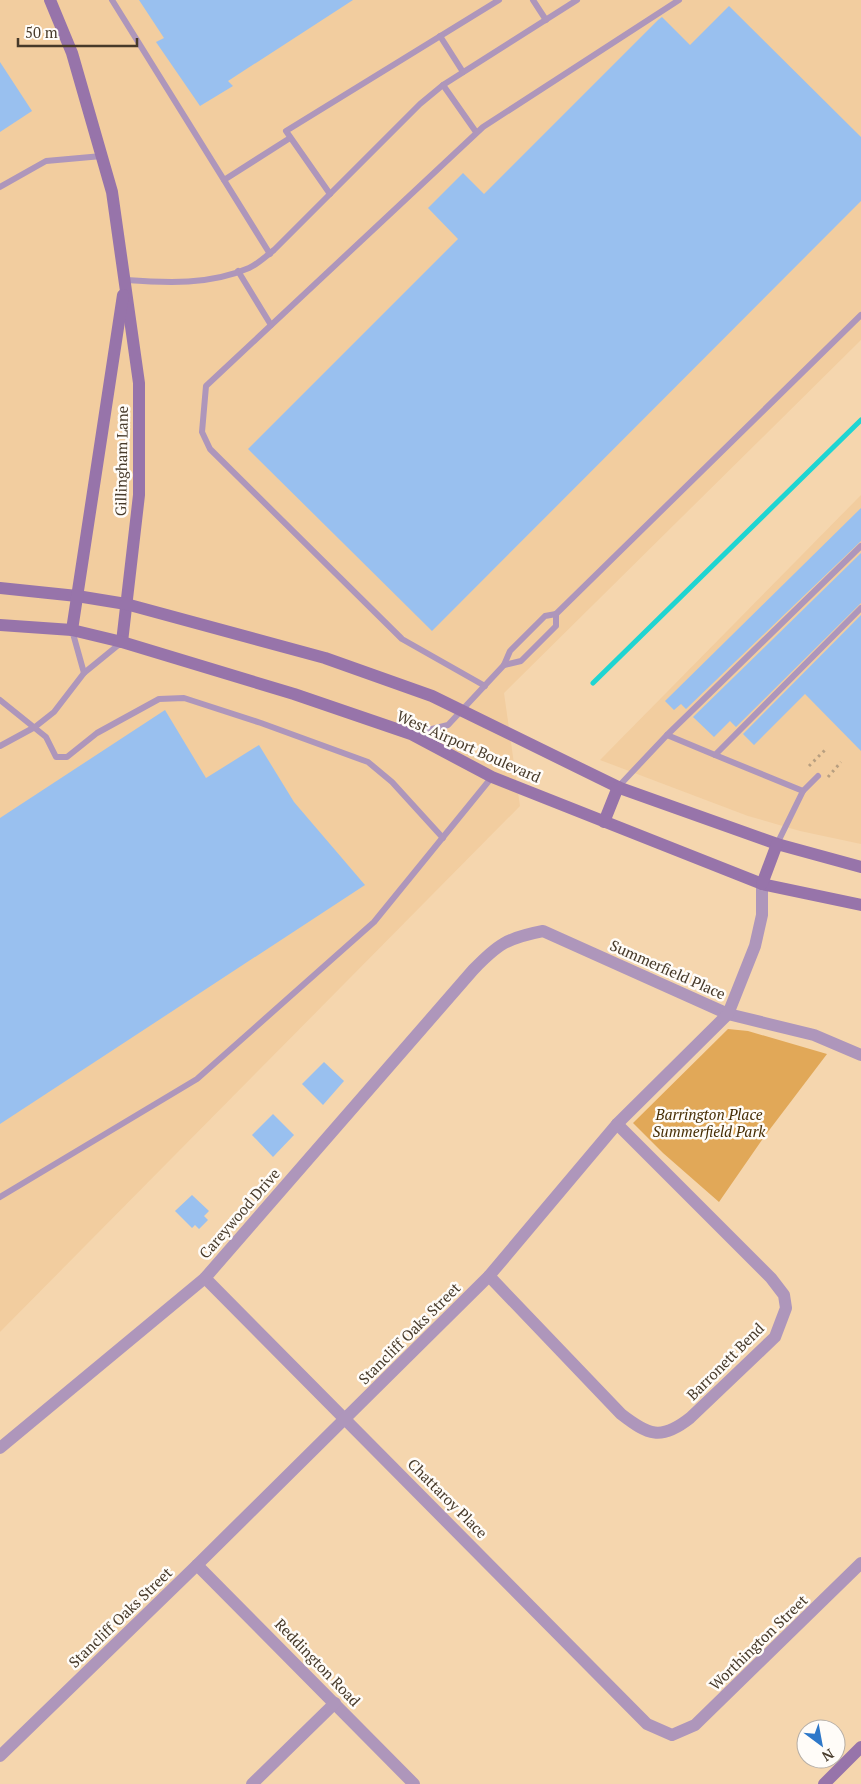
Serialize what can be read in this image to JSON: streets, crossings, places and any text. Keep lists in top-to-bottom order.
{
  "streets": {
    "main road": ["Gillingham Lane", "West Airport Boulevard"],
    "street": [
      "Summerfield Place",
      "Careywood Drive",
      "Stancliff Oaks Street",
      "Barronett Bend",
      "Chattaroy Place",
      "Worthington Street",
      "Reddington Road"
    ]
  },
  "crossings": [
    ["Gillingham Lane", "West Airport Boulevard"],
    ["West Airport Boulevard", "Stancliff Oaks Street"],
    ["Summerfield Place", "Careywood Drive"],
    ["Summerfield Place", "Stancliff Oaks Street"],
    ["Careywood Drive", "Chattaroy Place"],
    ["Stancliff Oaks Street", "Barronett Bend"],
    ["Stancliff Oaks Street", "Chattaroy Place"],
    ["Stancliff Oaks Street", "Reddington Road"],
    ["Chattaroy Place", "Worthington Street"]
  ],
  "parks": ["Barrington Place Summerfield Park"],
  "scale_bar": "50 m",
  "north": "bottom right"
}
